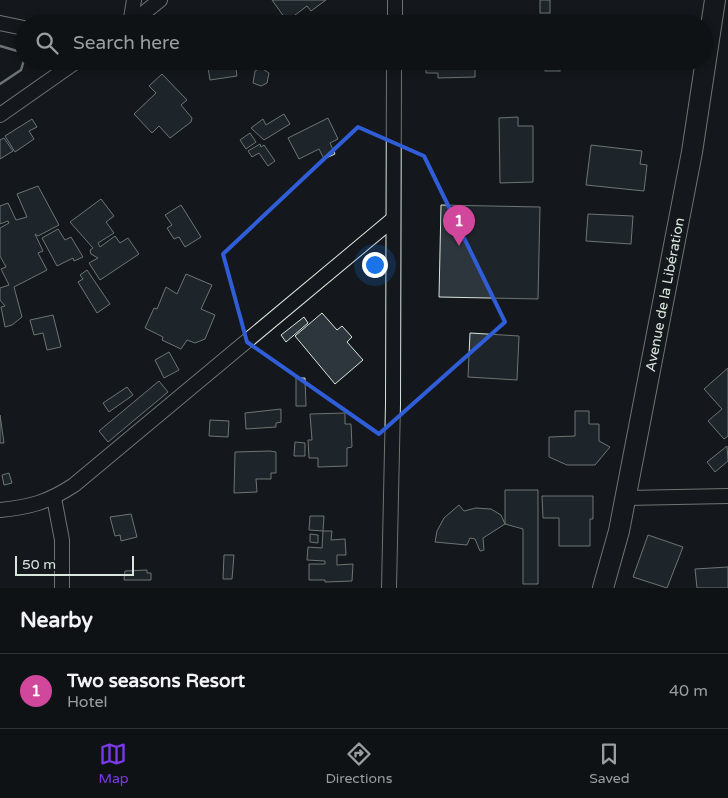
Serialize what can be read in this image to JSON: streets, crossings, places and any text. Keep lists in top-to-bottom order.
{
  "streets": {
    "street": ["Avenue de la Libération"]
  },
  "scale_bar": "50 m",
  "page": {
    "search": "Search here",
    "pins": "1",
    "scale": "50 m",
    "heading": "Nearby",
    "list": [
      {
        "mark": "1",
        "name": "Two seasons Resort",
        "note": "Hotel",
        "value": "40 m"
      }
    ],
    "nav": ["Map", "Directions", "Saved"]
  }
}
